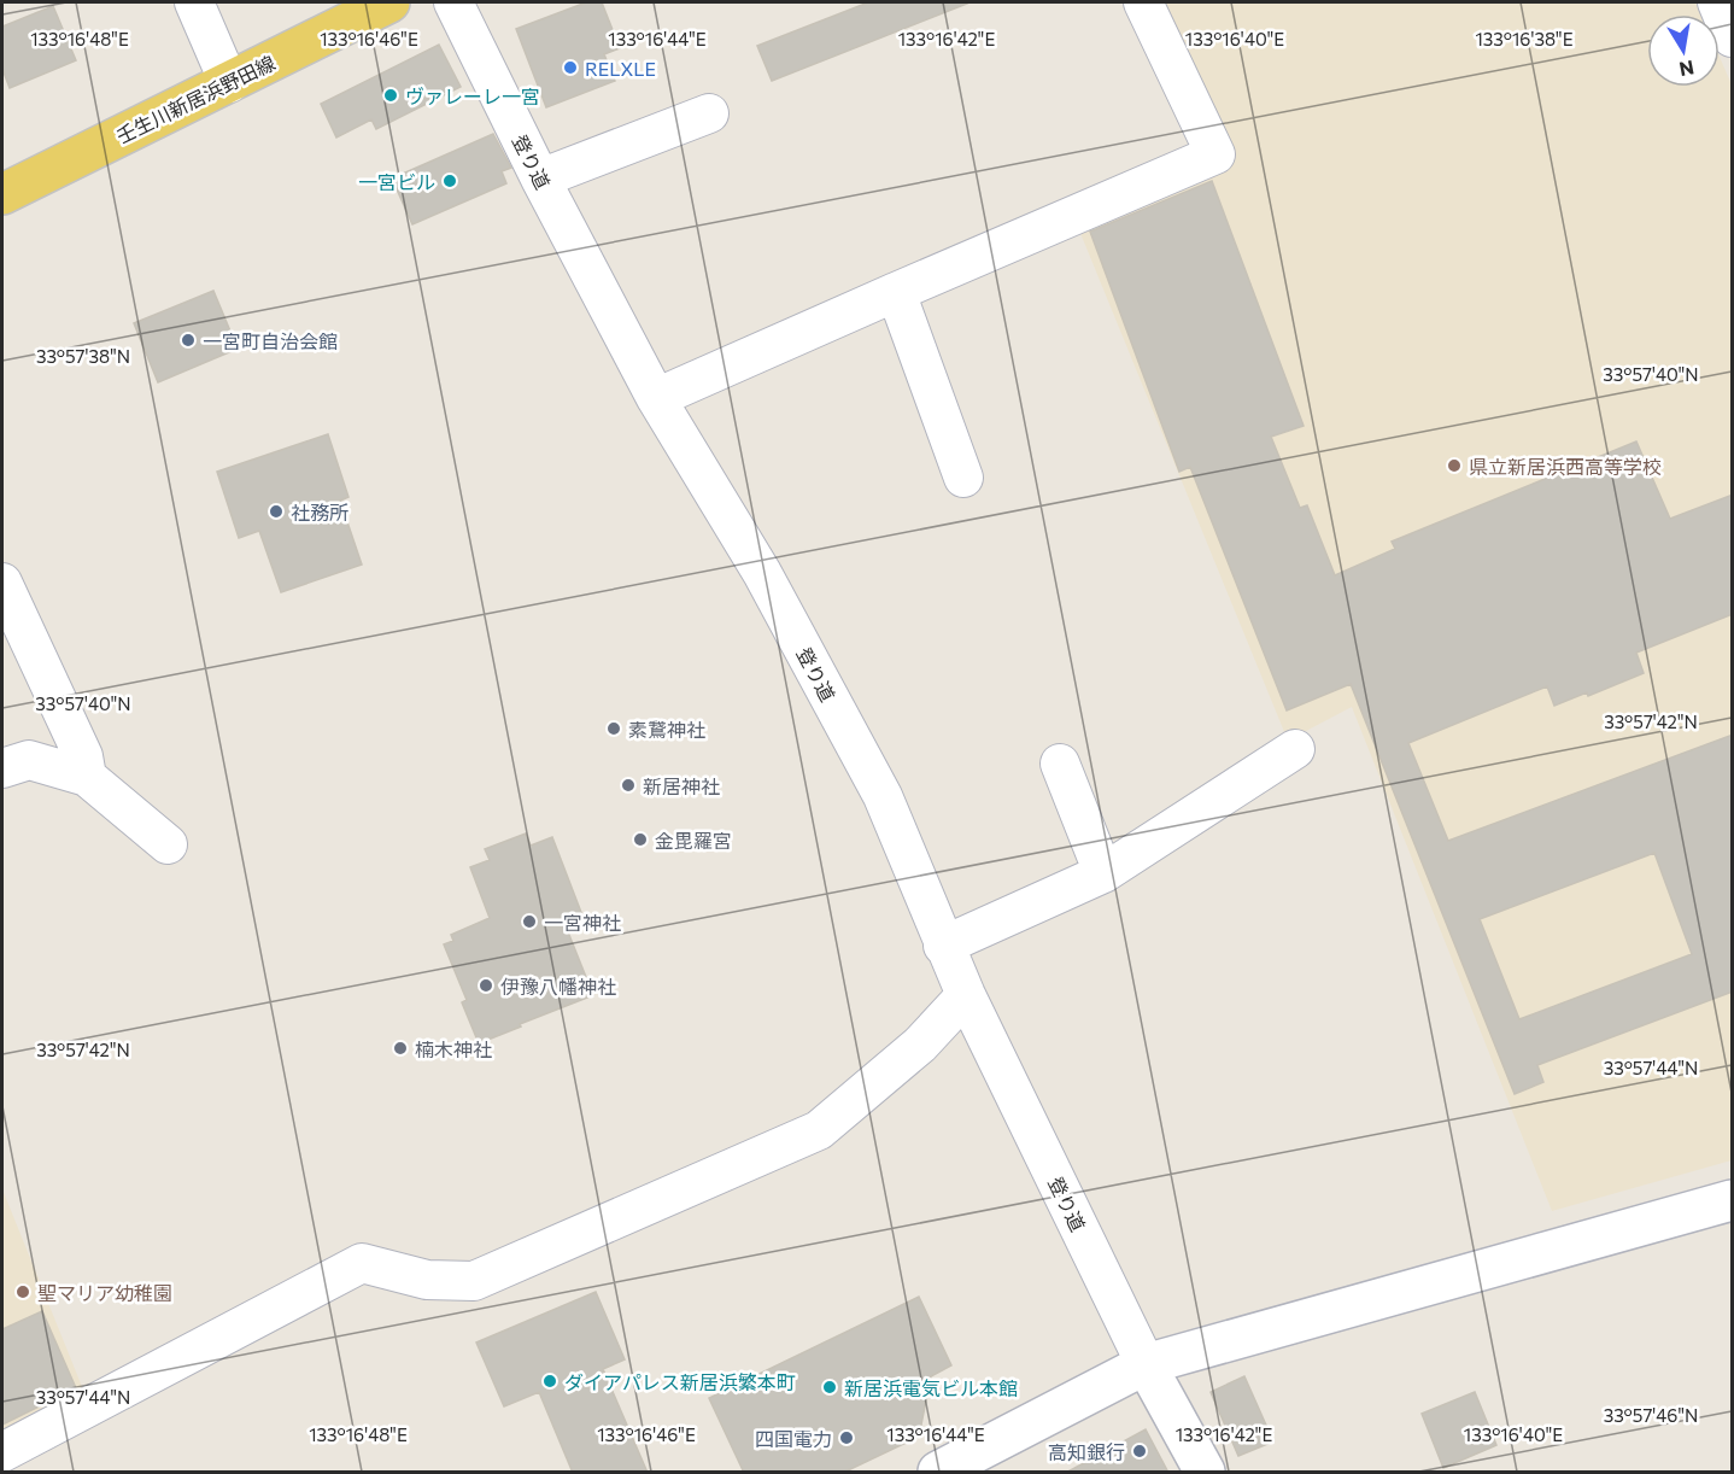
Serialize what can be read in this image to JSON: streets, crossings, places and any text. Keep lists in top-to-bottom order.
{
  "streets": {
    "main road": ["壬生川新居浜野田線"],
    "street": ["登り道"]
  },
  "places": [
    "RELXLE",
    "ヴァレーレ一宮",
    "一宮ビル",
    "一宮町自治会館",
    "県立新居浜西高等学校",
    "社務所",
    "素鵞神社",
    "新居神社",
    "金毘羅宮",
    "一宮神社",
    "伊豫八幡神社",
    "楠木神社",
    "聖マリア幼稚園",
    "ダイアパレス新居浜繁本町",
    "新居浜電気ビル本館",
    "四国電力",
    "高知銀行"
  ],
  "north": "bottom",
  "coordinates": [
    "133°16'48\"E",
    "133°16'46\"E",
    "133°16'44\"E",
    "133°16'42\"E",
    "133°16'40\"E",
    "133°16'38\"E",
    "33°57'38\"N",
    "33°57'40\"N",
    "33°57'42\"N",
    "33°57'44\"N",
    "33°57'46\"N"
  ]
}
